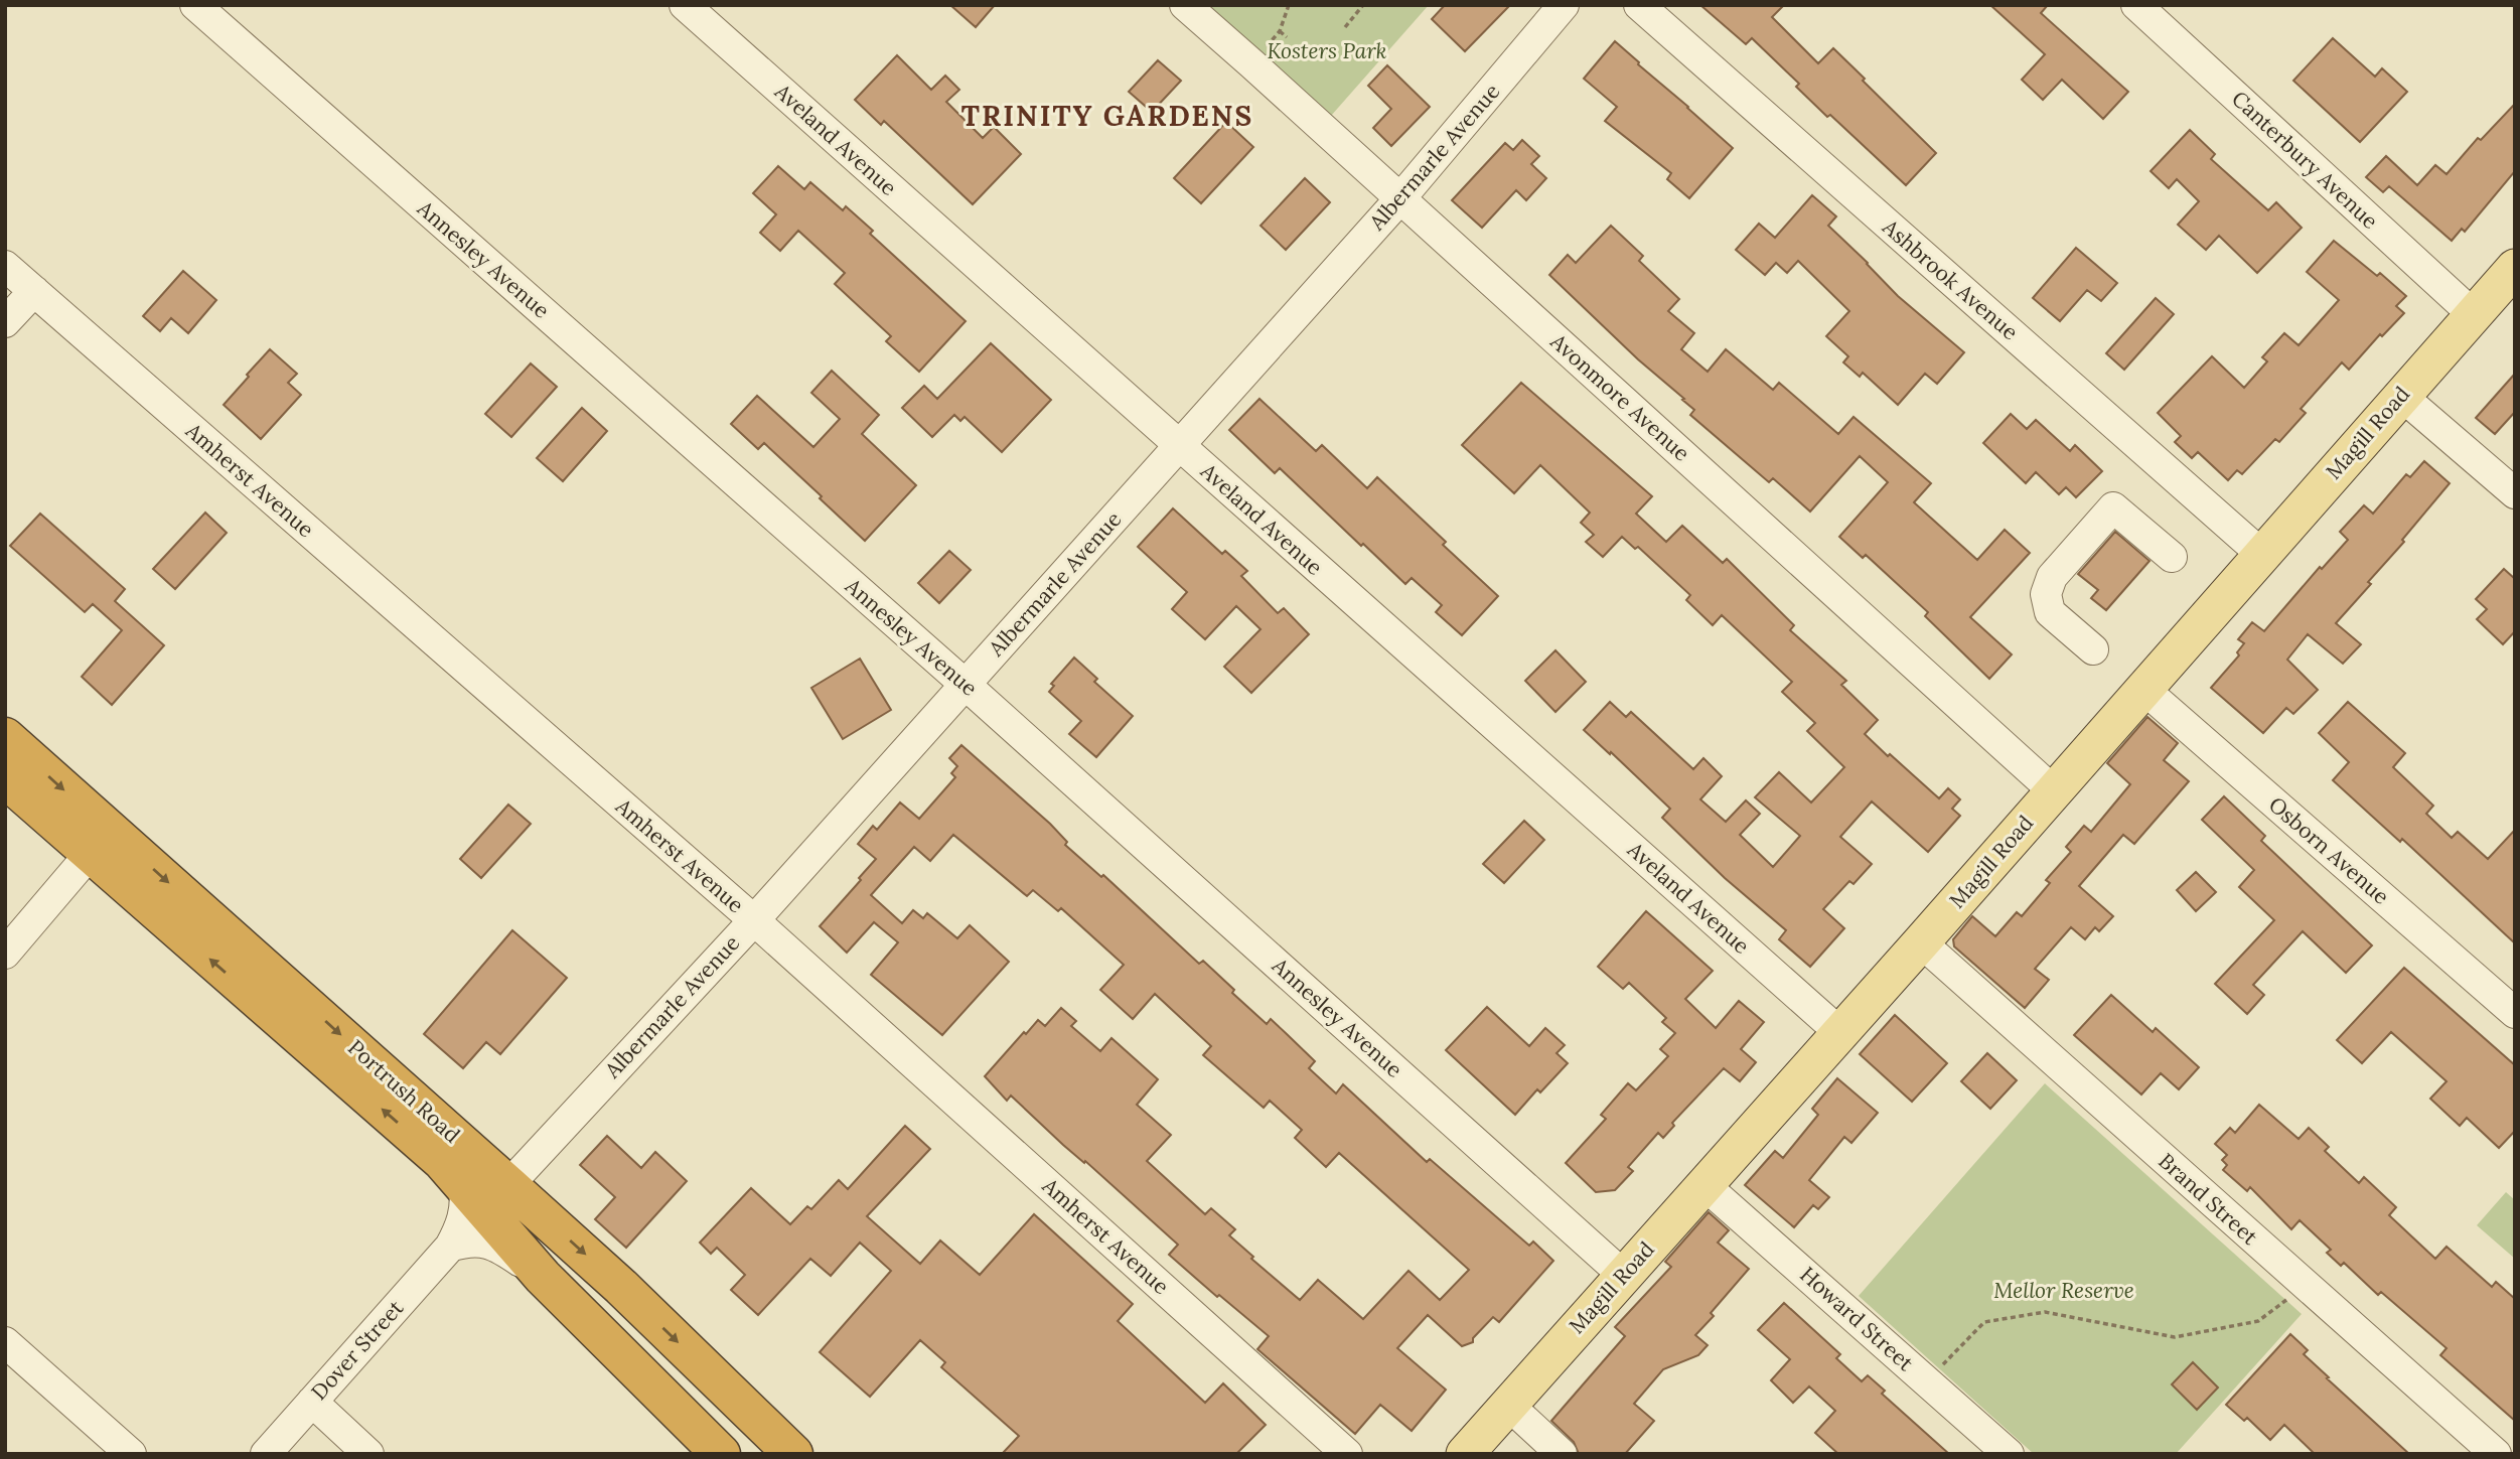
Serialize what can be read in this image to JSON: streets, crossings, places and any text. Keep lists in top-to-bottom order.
{
  "streets": {
    "highway": ["Portrush Road"],
    "main road": ["Magill Road"],
    "street": [
      "Aveland Avenue",
      "Albermarle Avenue",
      "Canterbury Avenue",
      "Annesley Avenue",
      "Ashbrook Avenue",
      "Avonmore Avenue",
      "Amherst Avenue",
      "Osborn Avenue",
      "Brand Street",
      "Howard Street",
      "Dover Street"
    ]
  },
  "crossings": [
    ["Aveland Avenue", "Albermarle Avenue"],
    ["Aveland Avenue", "Magill Road"],
    ["Albermarle Avenue", "Annesley Avenue"],
    ["Albermarle Avenue", "Avonmore Avenue"],
    ["Albermarle Avenue", "Amherst Avenue"],
    ["Albermarle Avenue", "Portrush Road"],
    ["Canterbury Avenue", "Magill Road"],
    ["Annesley Avenue", "Magill Road"],
    ["Ashbrook Avenue", "Magill Road"],
    ["Avonmore Avenue", "Magill Road"],
    ["Magill Road", "Osborn Avenue"],
    ["Magill Road", "Brand Street"],
    ["Magill Road", "Howard Street"],
    ["Portrush Road", "Dover Street"]
  ],
  "districts": ["TRINITY GARDENS"],
  "parks": ["Kosters Park", "Mellor Reserve"]
}
